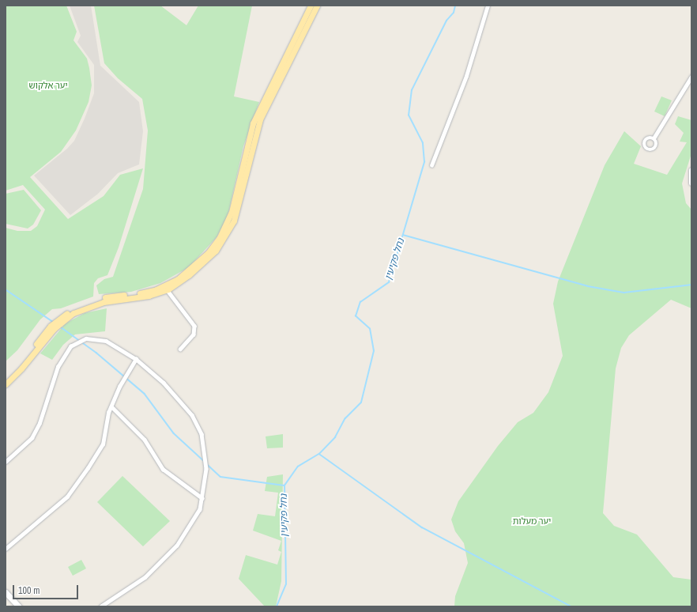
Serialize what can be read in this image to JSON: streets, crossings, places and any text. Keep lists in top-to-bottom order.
{
  "water": ["נחל פקיעין"],
  "parks": ["יער אלקוש", "יער מעלות"],
  "scale_bar": "100 m"
}
